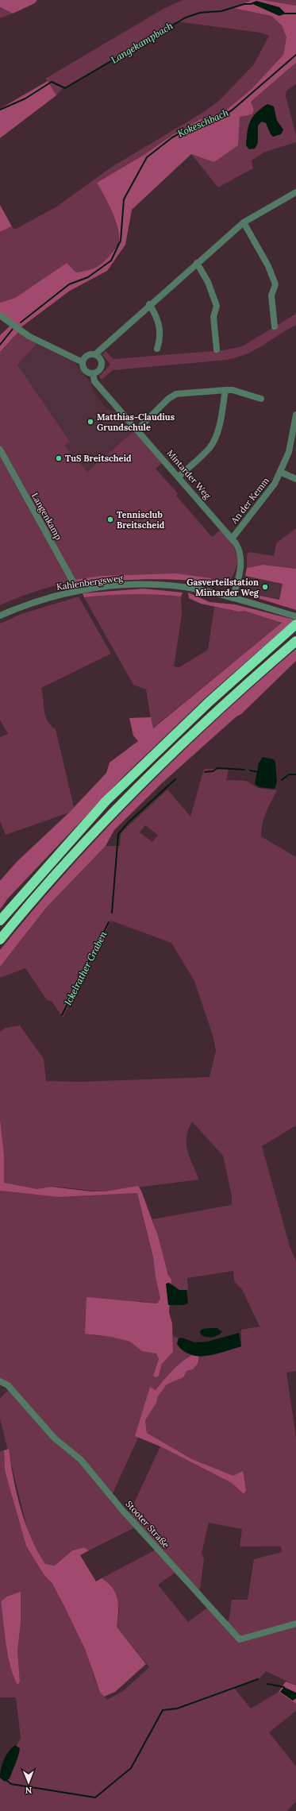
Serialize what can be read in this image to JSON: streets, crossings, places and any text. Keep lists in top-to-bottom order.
{
  "streets": {
    "street": [
      "Mintarder Weg",
      "An der Kemm",
      "Langenkamp",
      "Kahlenbergsweg",
      "Stooter Straße"
    ]
  },
  "crossings": [
    ["Mintarder Weg", "An der Kemm"],
    ["Mintarder Weg", "Kahlenbergsweg"],
    ["Langenkamp", "Kahlenbergsweg"]
  ],
  "water": ["Langekampbach", "Kokeschbach", "Ickelrather Graben"],
  "places": [
    "Matthias-Claudius Grundschule",
    "TuS Breitscheid",
    "Tennisclub Breitscheid",
    "Gasverteilstation Mintarder Weg"
  ],
  "north": "bottom"
}
